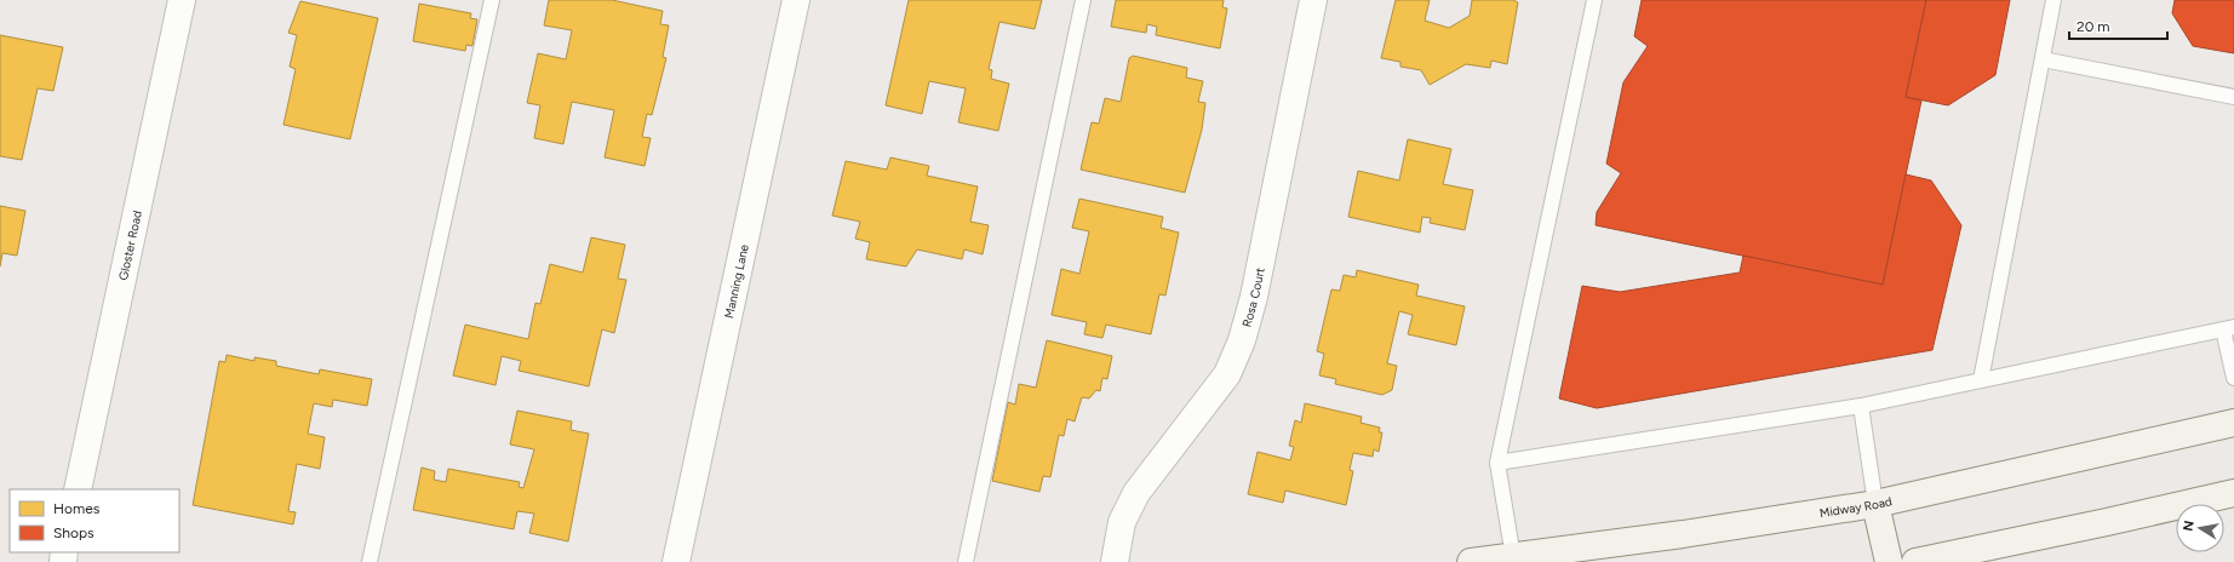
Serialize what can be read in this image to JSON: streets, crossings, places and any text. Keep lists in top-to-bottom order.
{
  "streets": {
    "main road": ["Midway Road"],
    "street": ["Gloster Road", "Manning Lane", "Rosa Court"]
  },
  "legend": ["Homes", "Shops"],
  "scale_bar": "20 m",
  "north": "left"
}
